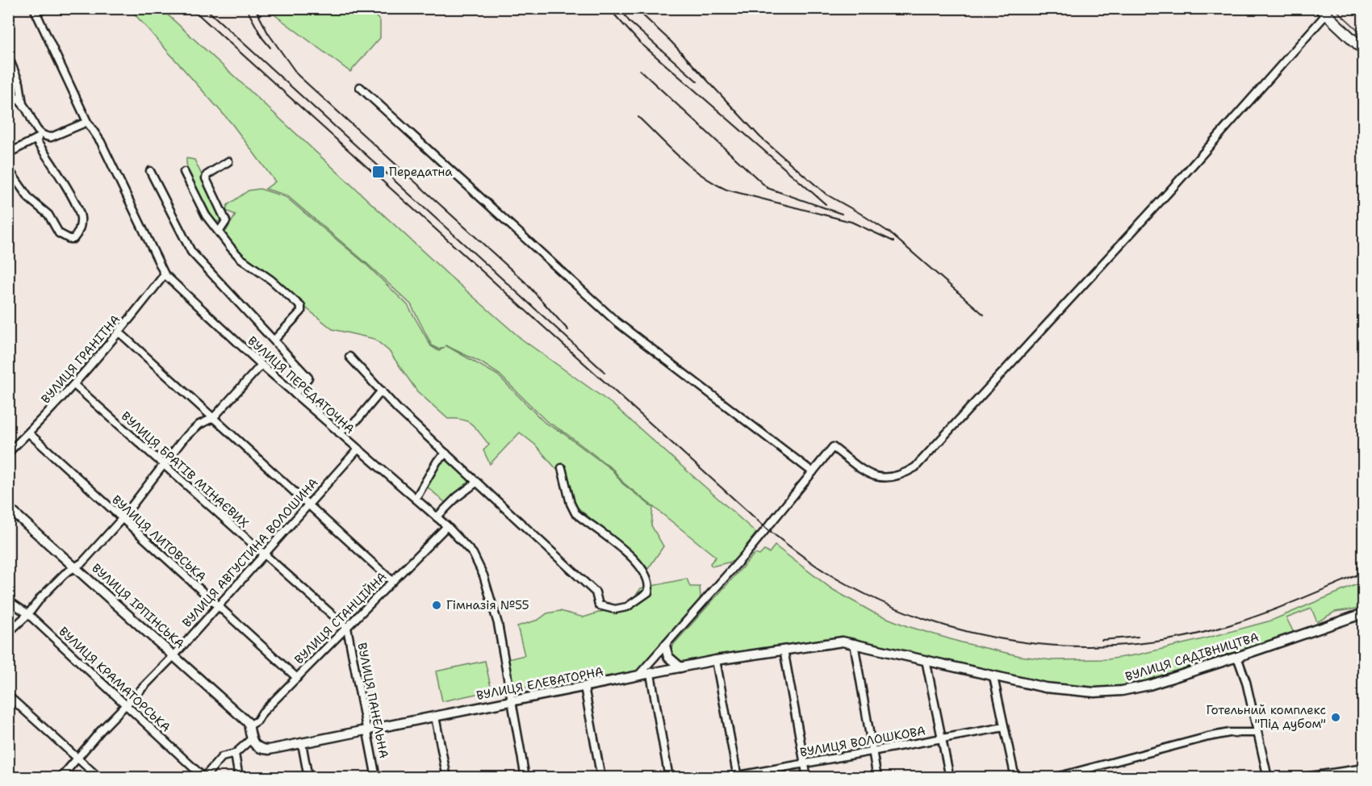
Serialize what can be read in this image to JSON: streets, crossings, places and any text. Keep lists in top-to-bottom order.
{
  "streets": {
    "street": [
      "ВУЛИЦЯ ГРАНІТНА",
      "ВУЛИЦЯ ПЕРЕДАТОЧНА",
      "ВУЛИЦЯ БРАТІВ МІНАЄВИХ",
      "ВУЛИЦЯ ЛИТОВСЬКА",
      "ВУЛИЦЯ АВГУСТИНА ВОЛОШИНА",
      "ВУЛИЦЯ ІРПІНСЬКА",
      "ВУЛИЦЯ СТАНЦІЙНА",
      "ВУЛИЦЯ САДІВНИЦТВА",
      "ВУЛИЦЯ КРАМАТОРСЬКА",
      "ВУЛИЦЯ ЕЛЕВАТОРНА",
      "ВУЛИЦЯ ПАНЕЛЬНА",
      "ВУЛИЦЯ ВОЛОШКОВА"
    ]
  },
  "crossings": [
    ["ВУЛИЦЯ ГРАНІТНА", "ВУЛИЦЯ ПЕРЕДАТОЧНА"],
    ["ВУЛИЦЯ ГРАНІТНА", "ВУЛИЦЯ БРАТІВ МІНАЄВИХ"],
    ["ВУЛИЦЯ ГРАНІТНА", "ВУЛИЦЯ ЛИТОВСЬКА"],
    ["ВУЛИЦЯ ПЕРЕДАТОЧНА", "ВУЛИЦЯ АВГУСТИНА ВОЛОШИНА"],
    ["ВУЛИЦЯ ПЕРЕДАТОЧНА", "ВУЛИЦЯ СТАНЦІЙНА"],
    ["ВУЛИЦЯ ПЕРЕДАТОЧНА", "ВУЛИЦЯ ЕЛЕВАТОРНА"],
    ["ВУЛИЦЯ БРАТІВ МІНАЄВИХ", "ВУЛИЦЯ АВГУСТИНА ВОЛОШИНА"],
    ["ВУЛИЦЯ БРАТІВ МІНАЄВИХ", "ВУЛИЦЯ СТАНЦІЙНА"],
    ["ВУЛИЦЯ БРАТІВ МІНАЄВИХ", "ВУЛИЦЯ ПАНЕЛЬНА"],
    ["ВУЛИЦЯ ЛИТОВСЬКА", "ВУЛИЦЯ АВГУСТИНА ВОЛОШИНА"],
    ["ВУЛИЦЯ ЛИТОВСЬКА", "ВУЛИЦЯ СТАНЦІЙНА"],
    ["ВУЛИЦЯ АВГУСТИНА ВОЛОШИНА", "ВУЛИЦЯ ІРПІНСЬКА"],
    ["ВУЛИЦЯ АВГУСТИНА ВОЛОШИНА", "ВУЛИЦЯ КРАМАТОРСЬКА"],
    ["ВУЛИЦЯ ІРПІНСЬКА", "ВУЛИЦЯ СТАНЦІЙНА"],
    ["ВУЛИЦЯ СТАНЦІЙНА", "ВУЛИЦЯ ПАНЕЛЬНА"],
    ["ВУЛИЦЯ САДІВНИЦТВА", "ВУЛИЦЯ ЕЛЕВАТОРНА"],
    ["ВУЛИЦЯ ЕЛЕВАТОРНА", "ВУЛИЦЯ ПАНЕЛЬНА"]
  ],
  "places": {
    "transit": ["Передатна"],
    "other": ["Гімназія №55", "Готельний комплекс \"Під дубом\""]
  }
}
